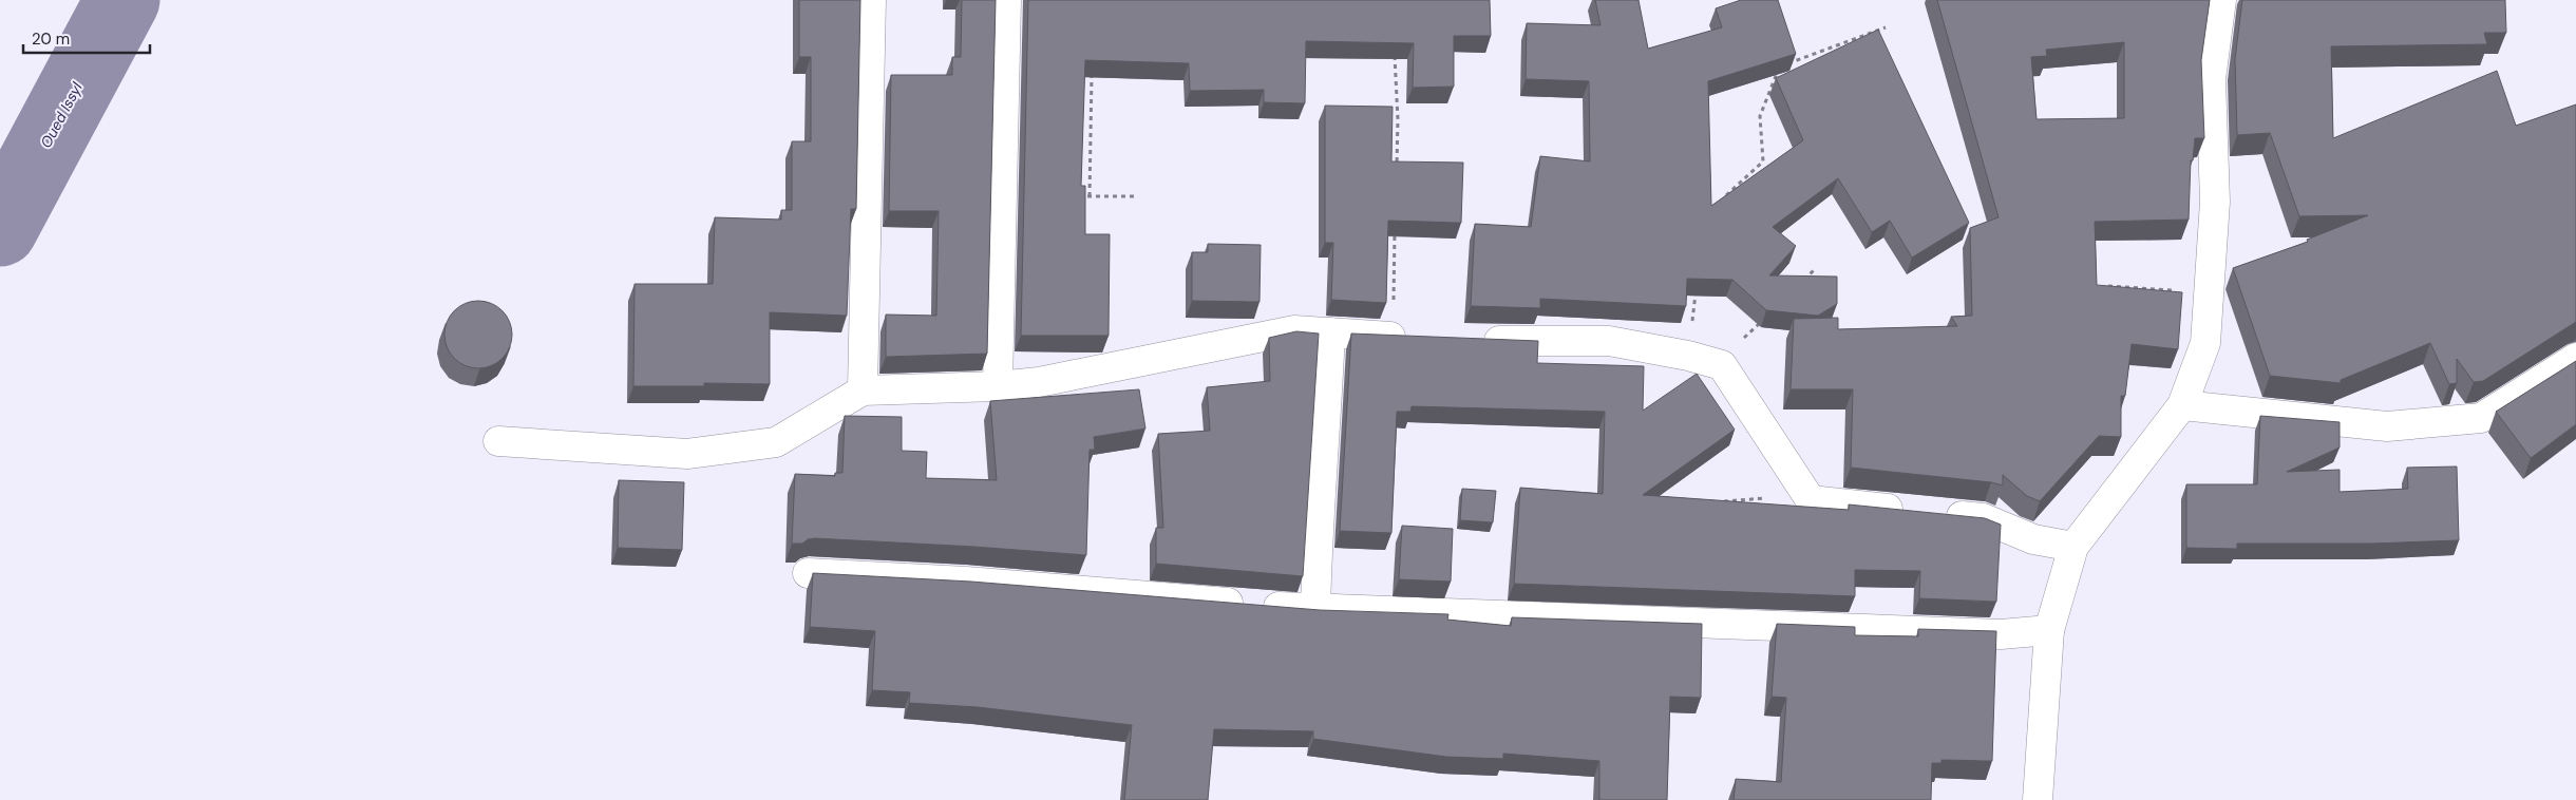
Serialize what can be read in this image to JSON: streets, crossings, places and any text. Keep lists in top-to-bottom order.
{
  "water": ["Oued Issyl"],
  "scale_bar": "20 m"
}
